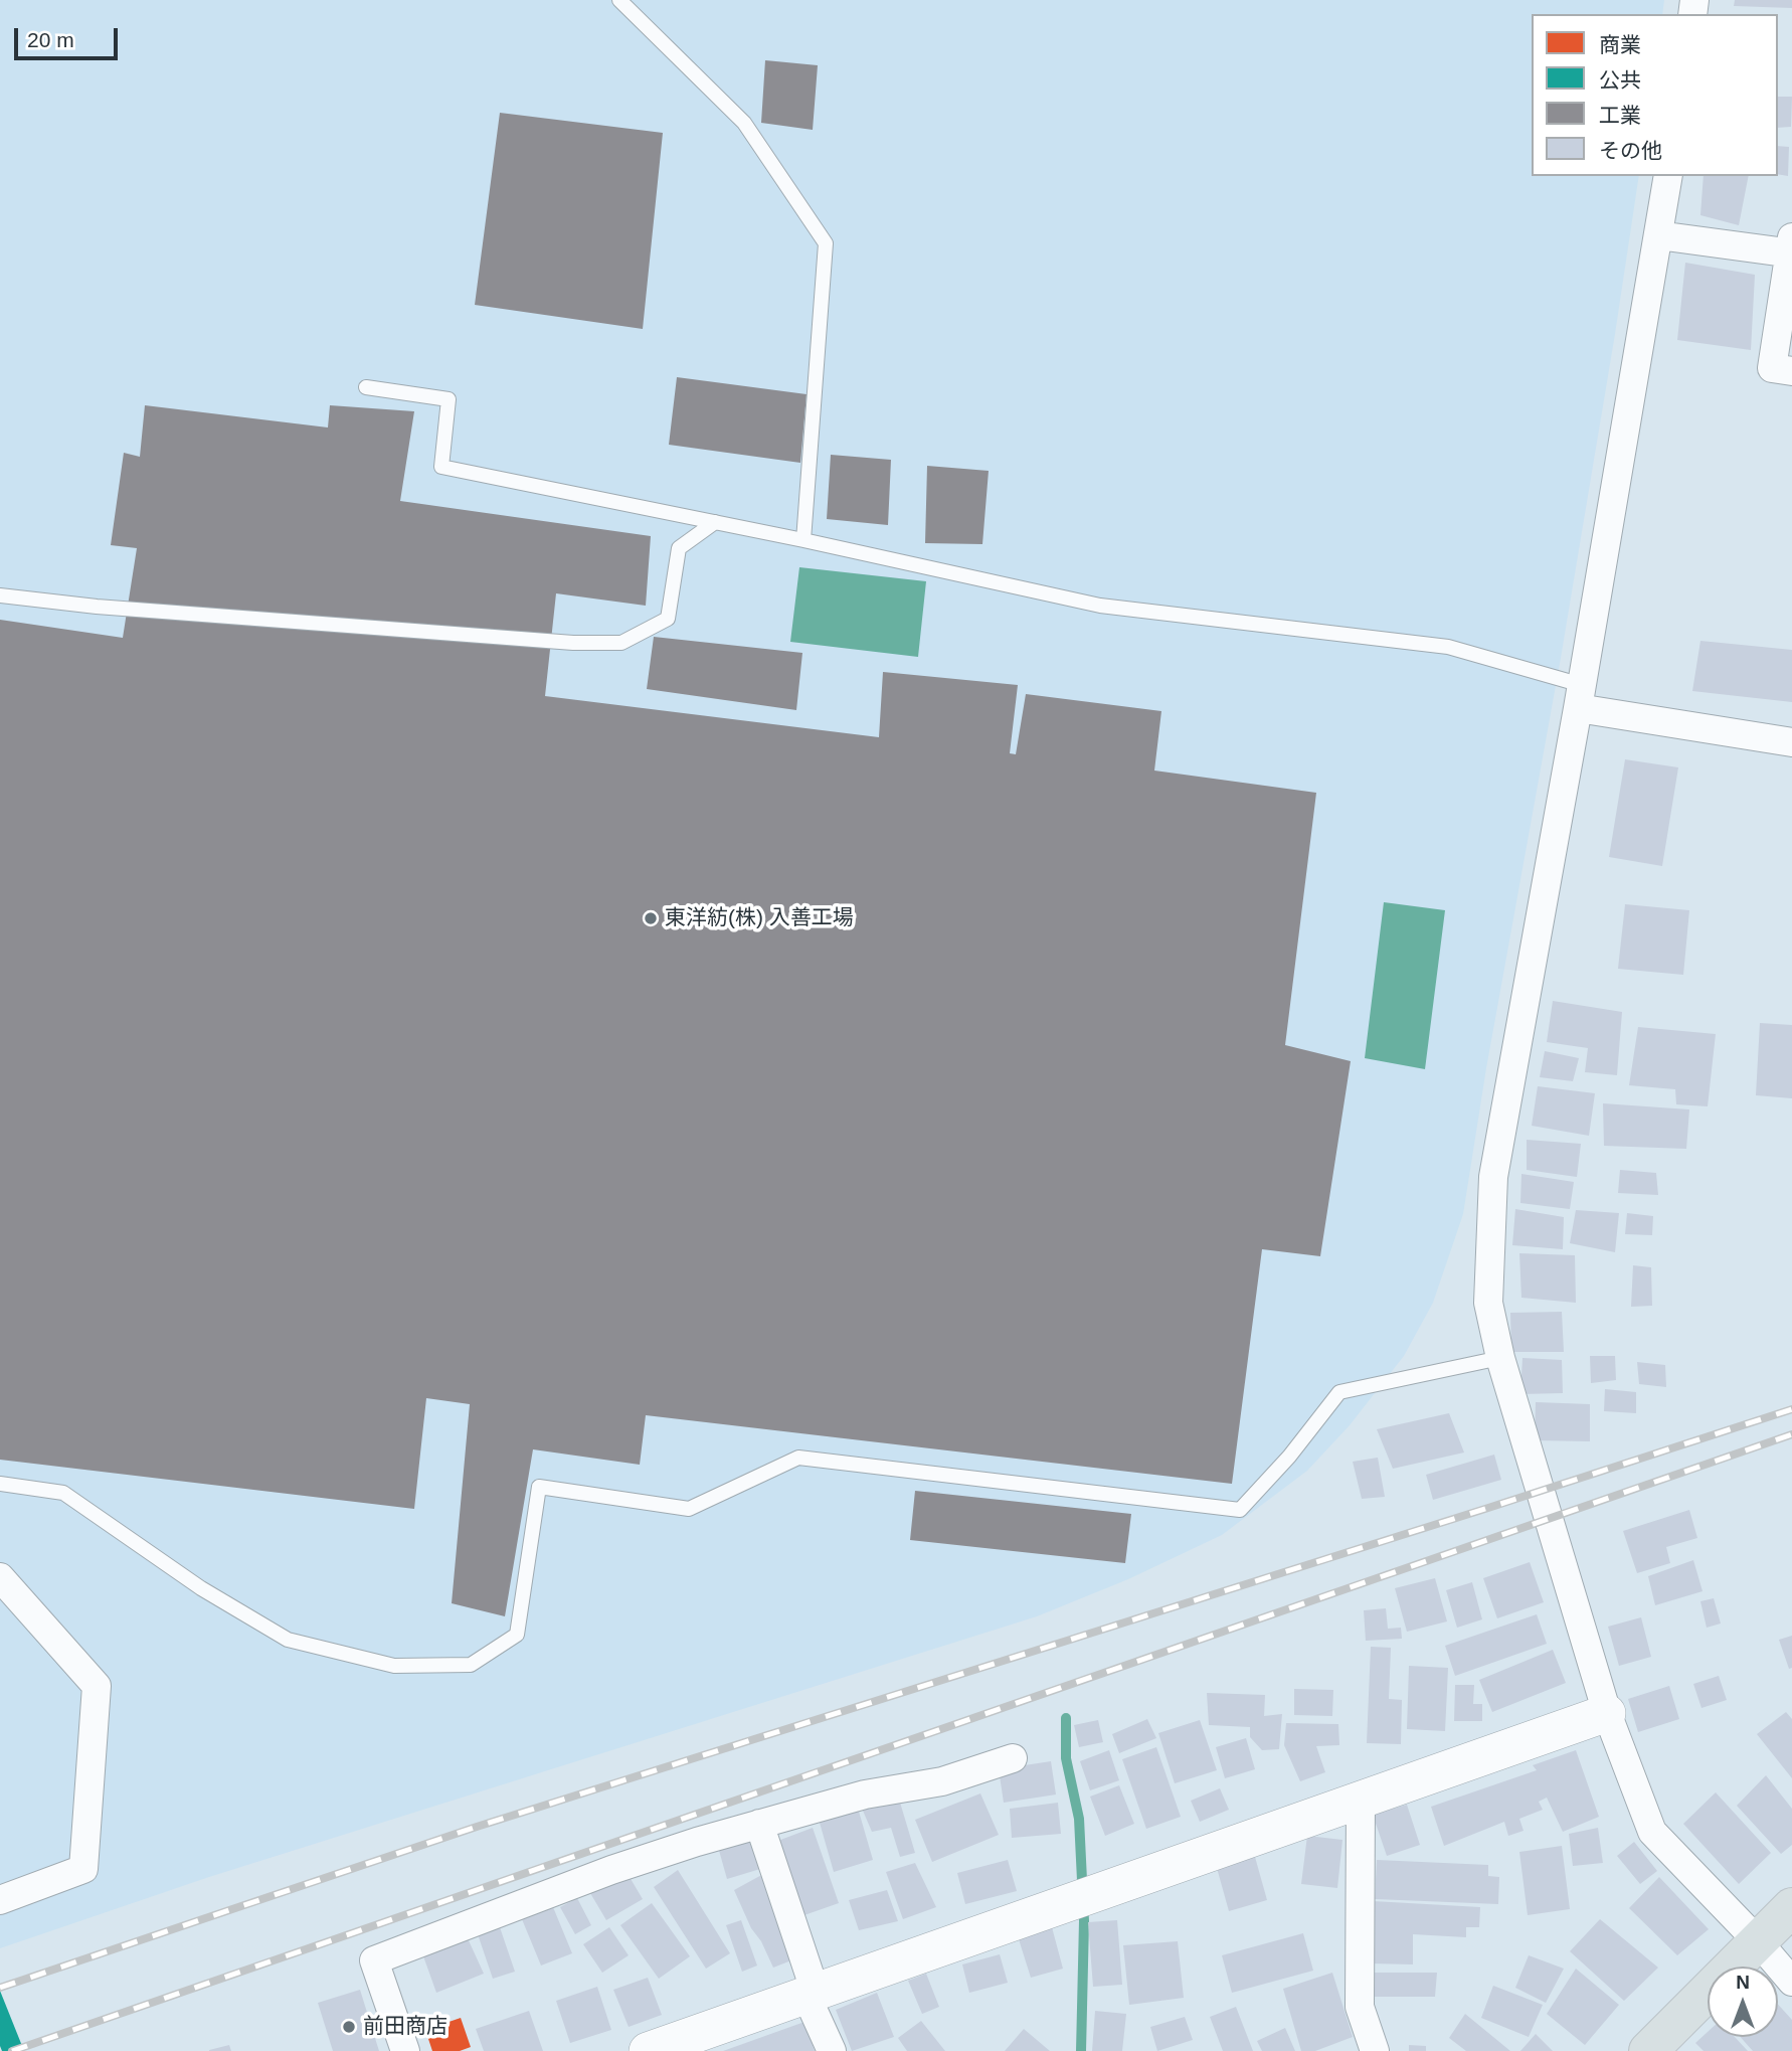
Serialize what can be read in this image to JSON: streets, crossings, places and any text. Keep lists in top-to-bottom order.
{
  "places": ["東洋紡(株) 入善工場", "前田商店"],
  "legend": [
    "商業",
    "公共",
    "工業",
    "その他"
  ],
  "scale_bar": "20 m",
  "north": "top"
}
